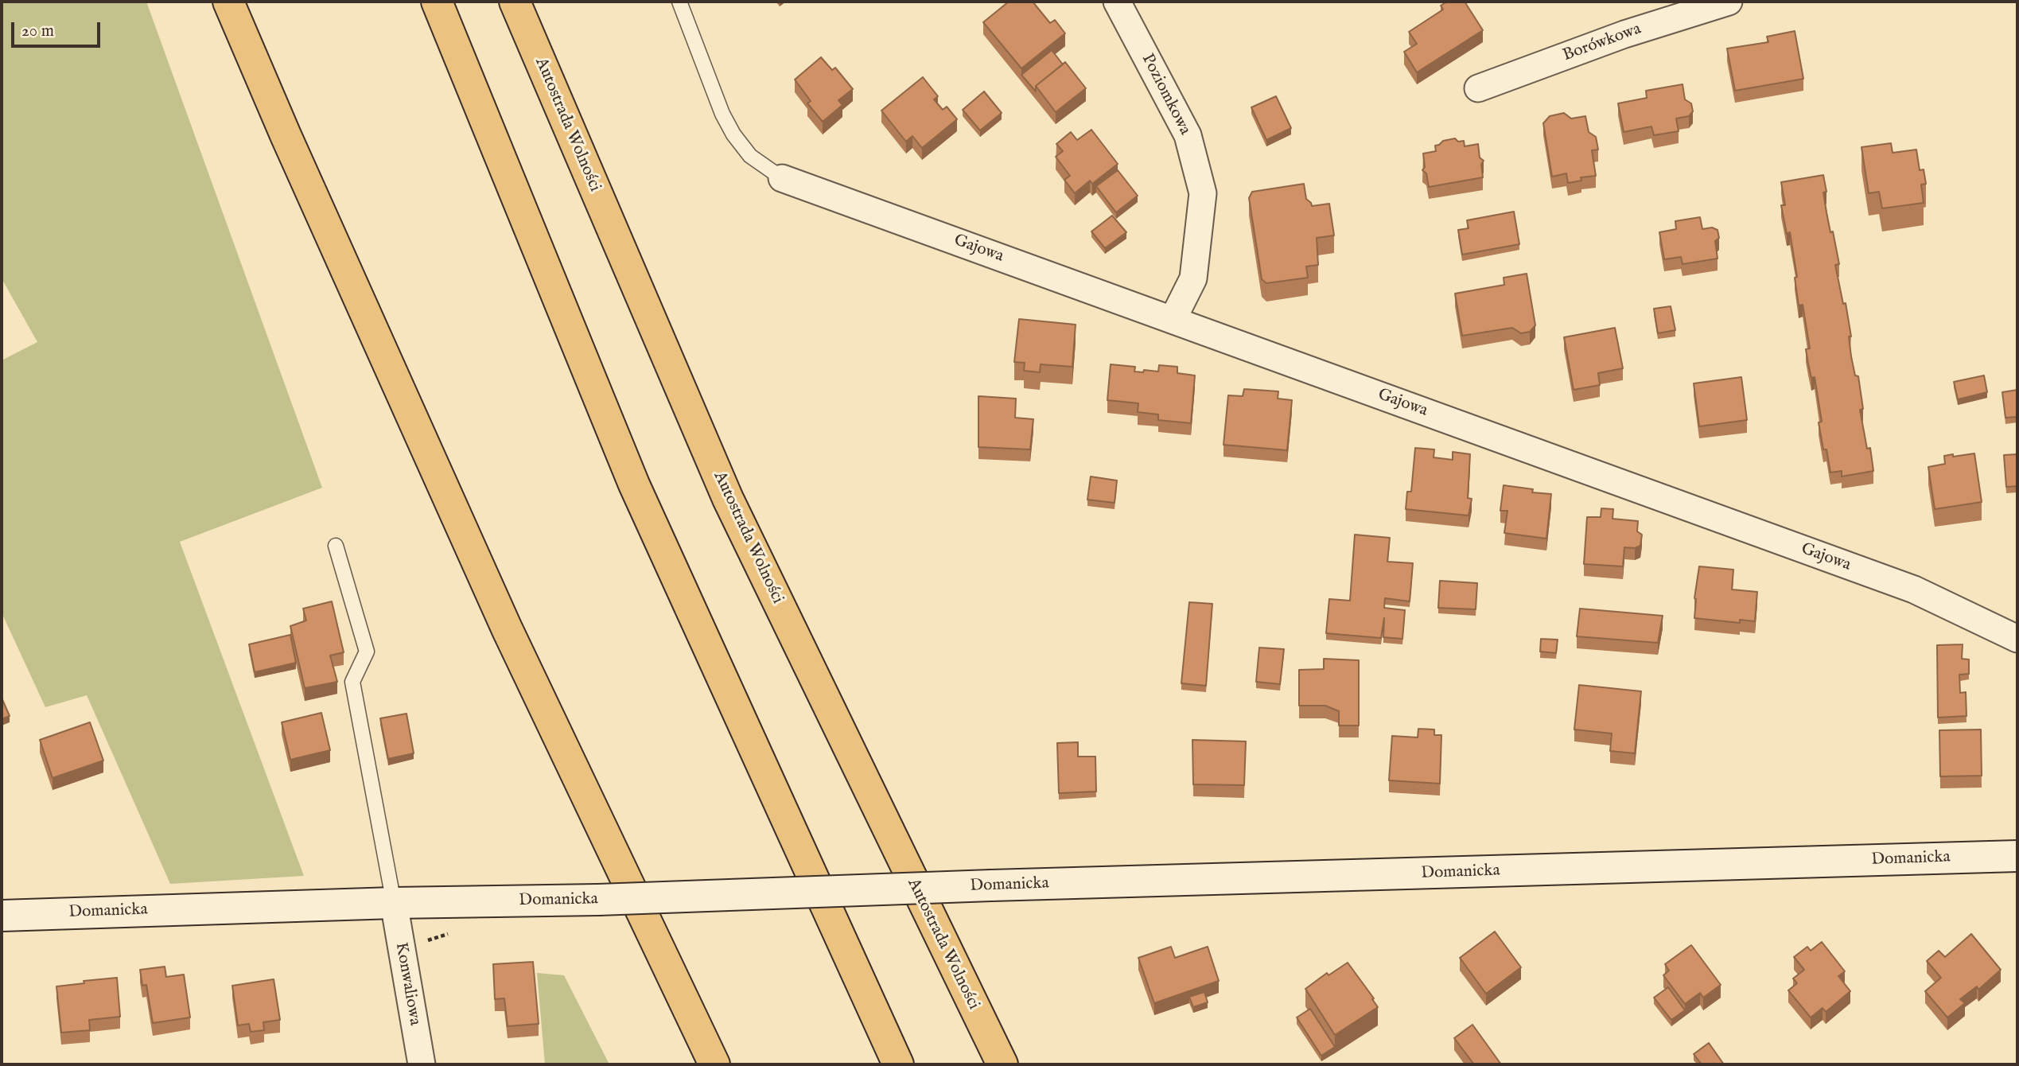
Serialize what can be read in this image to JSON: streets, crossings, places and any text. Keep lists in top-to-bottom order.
{
  "streets": {
    "main road": ["Autostrada Wolności"],
    "street": [
      "Borówkowa",
      "Poziomkowa",
      "Gajowa",
      "Domanicka",
      "Konwaliowa"
    ]
  },
  "crossings": [
    ["Poziomkowa", "Gajowa"],
    ["Domanicka", "Konwaliowa"]
  ],
  "scale_bar": "20 m"
}
